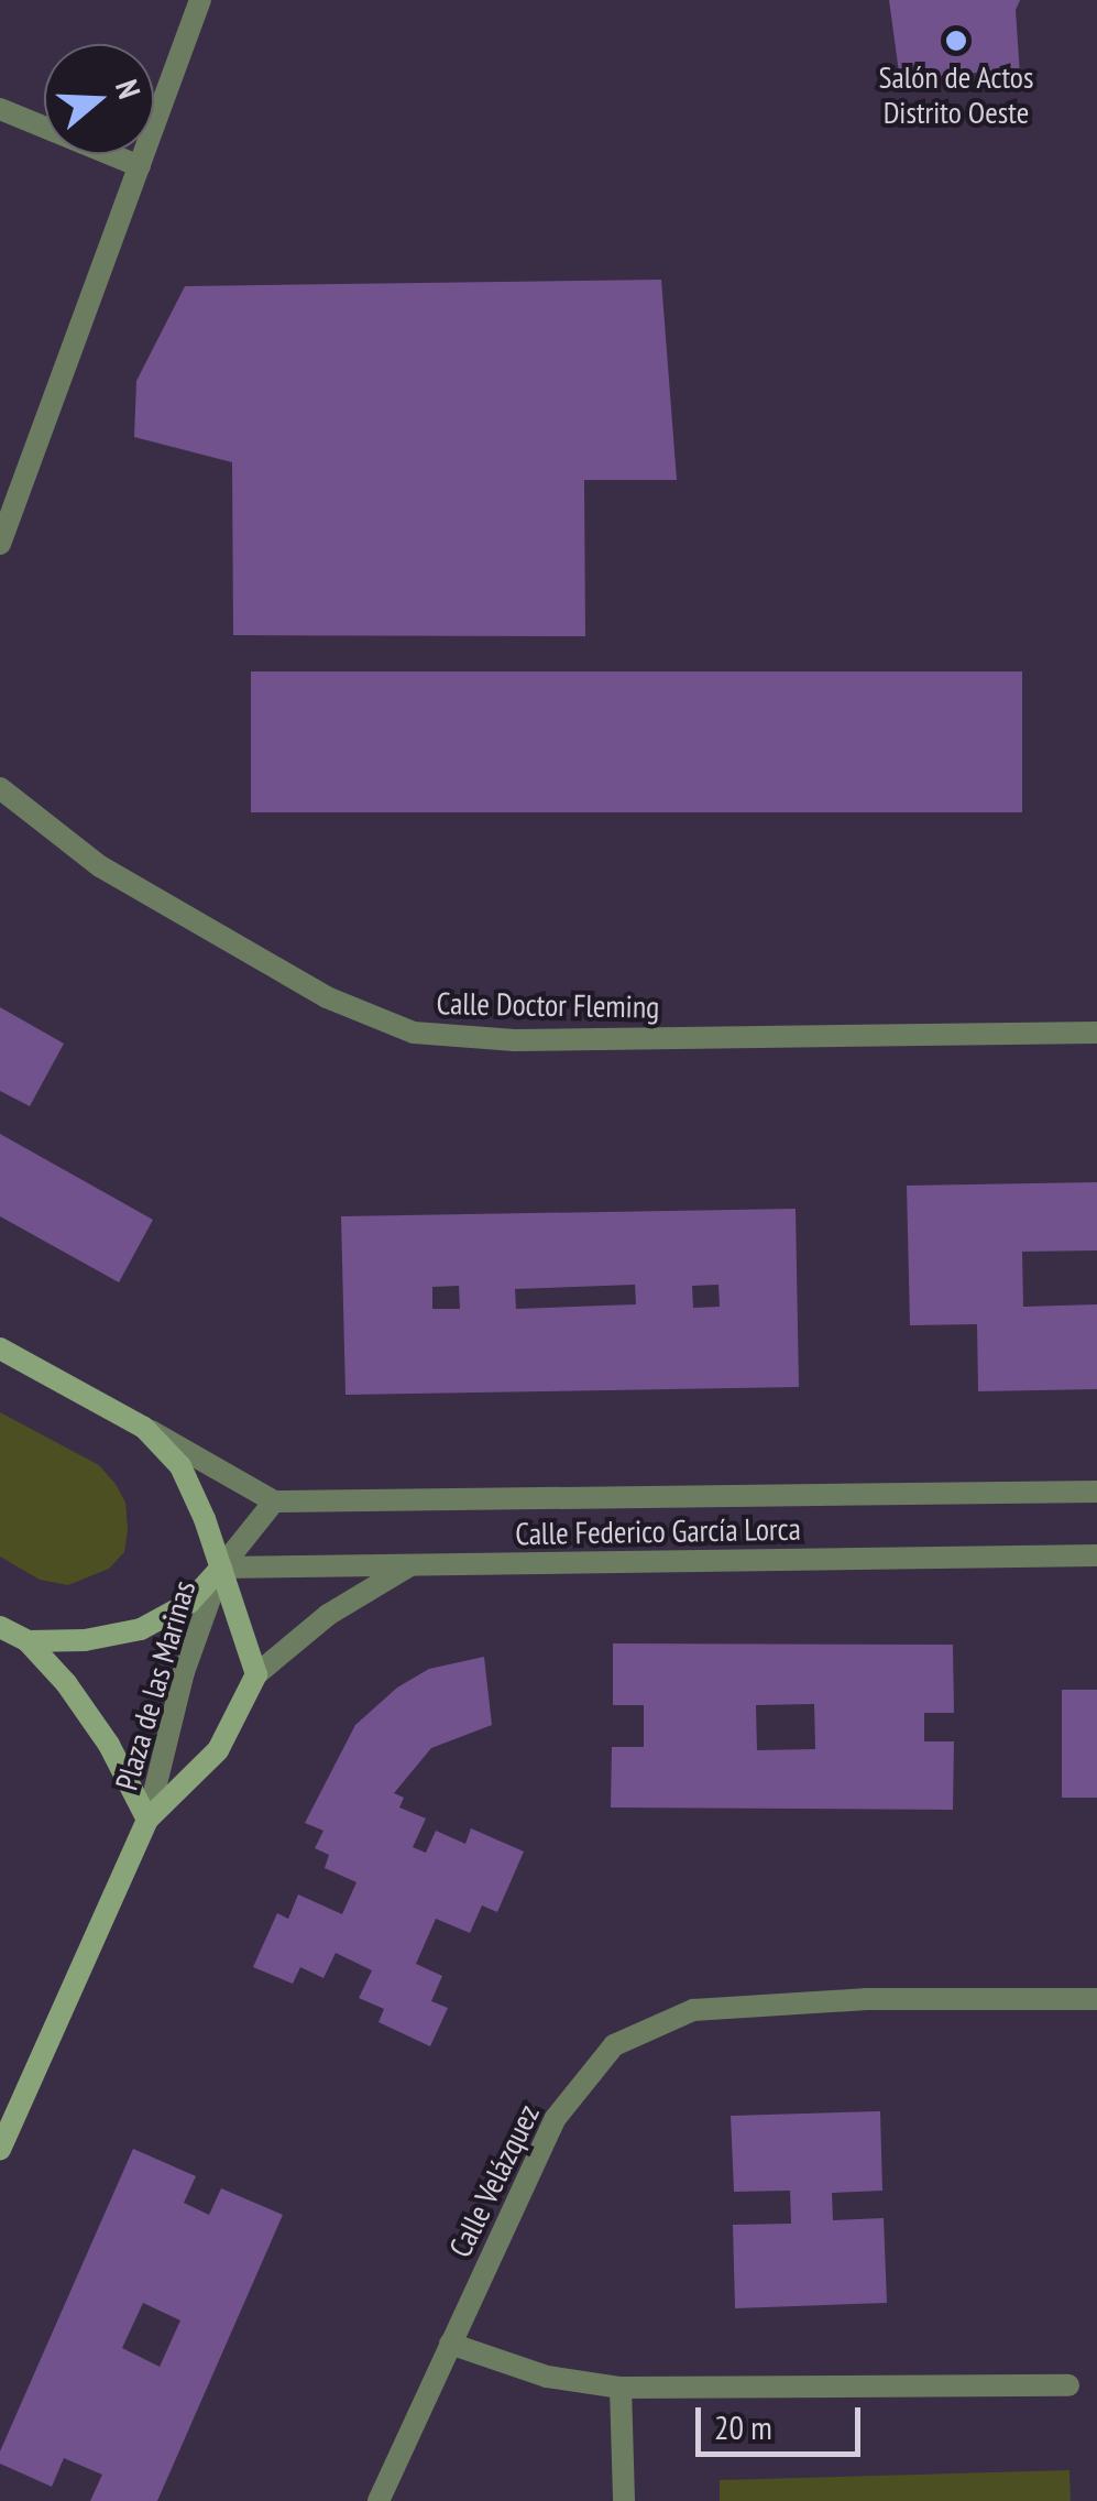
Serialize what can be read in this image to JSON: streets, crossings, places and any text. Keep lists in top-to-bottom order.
{
  "streets": {
    "main road": ["Plaza de las Marinas"],
    "street": ["Calle Doctor Fleming", "Calle Federico García Lorca", "Calle Velázquez"]
  },
  "crossings": [
    ["Calle Federico García Lorca", "Plaza de las Marinas"]
  ],
  "places": ["Salón de Actos Distrito Oeste"],
  "scale_bar": "20 m",
  "north": "right"
}
